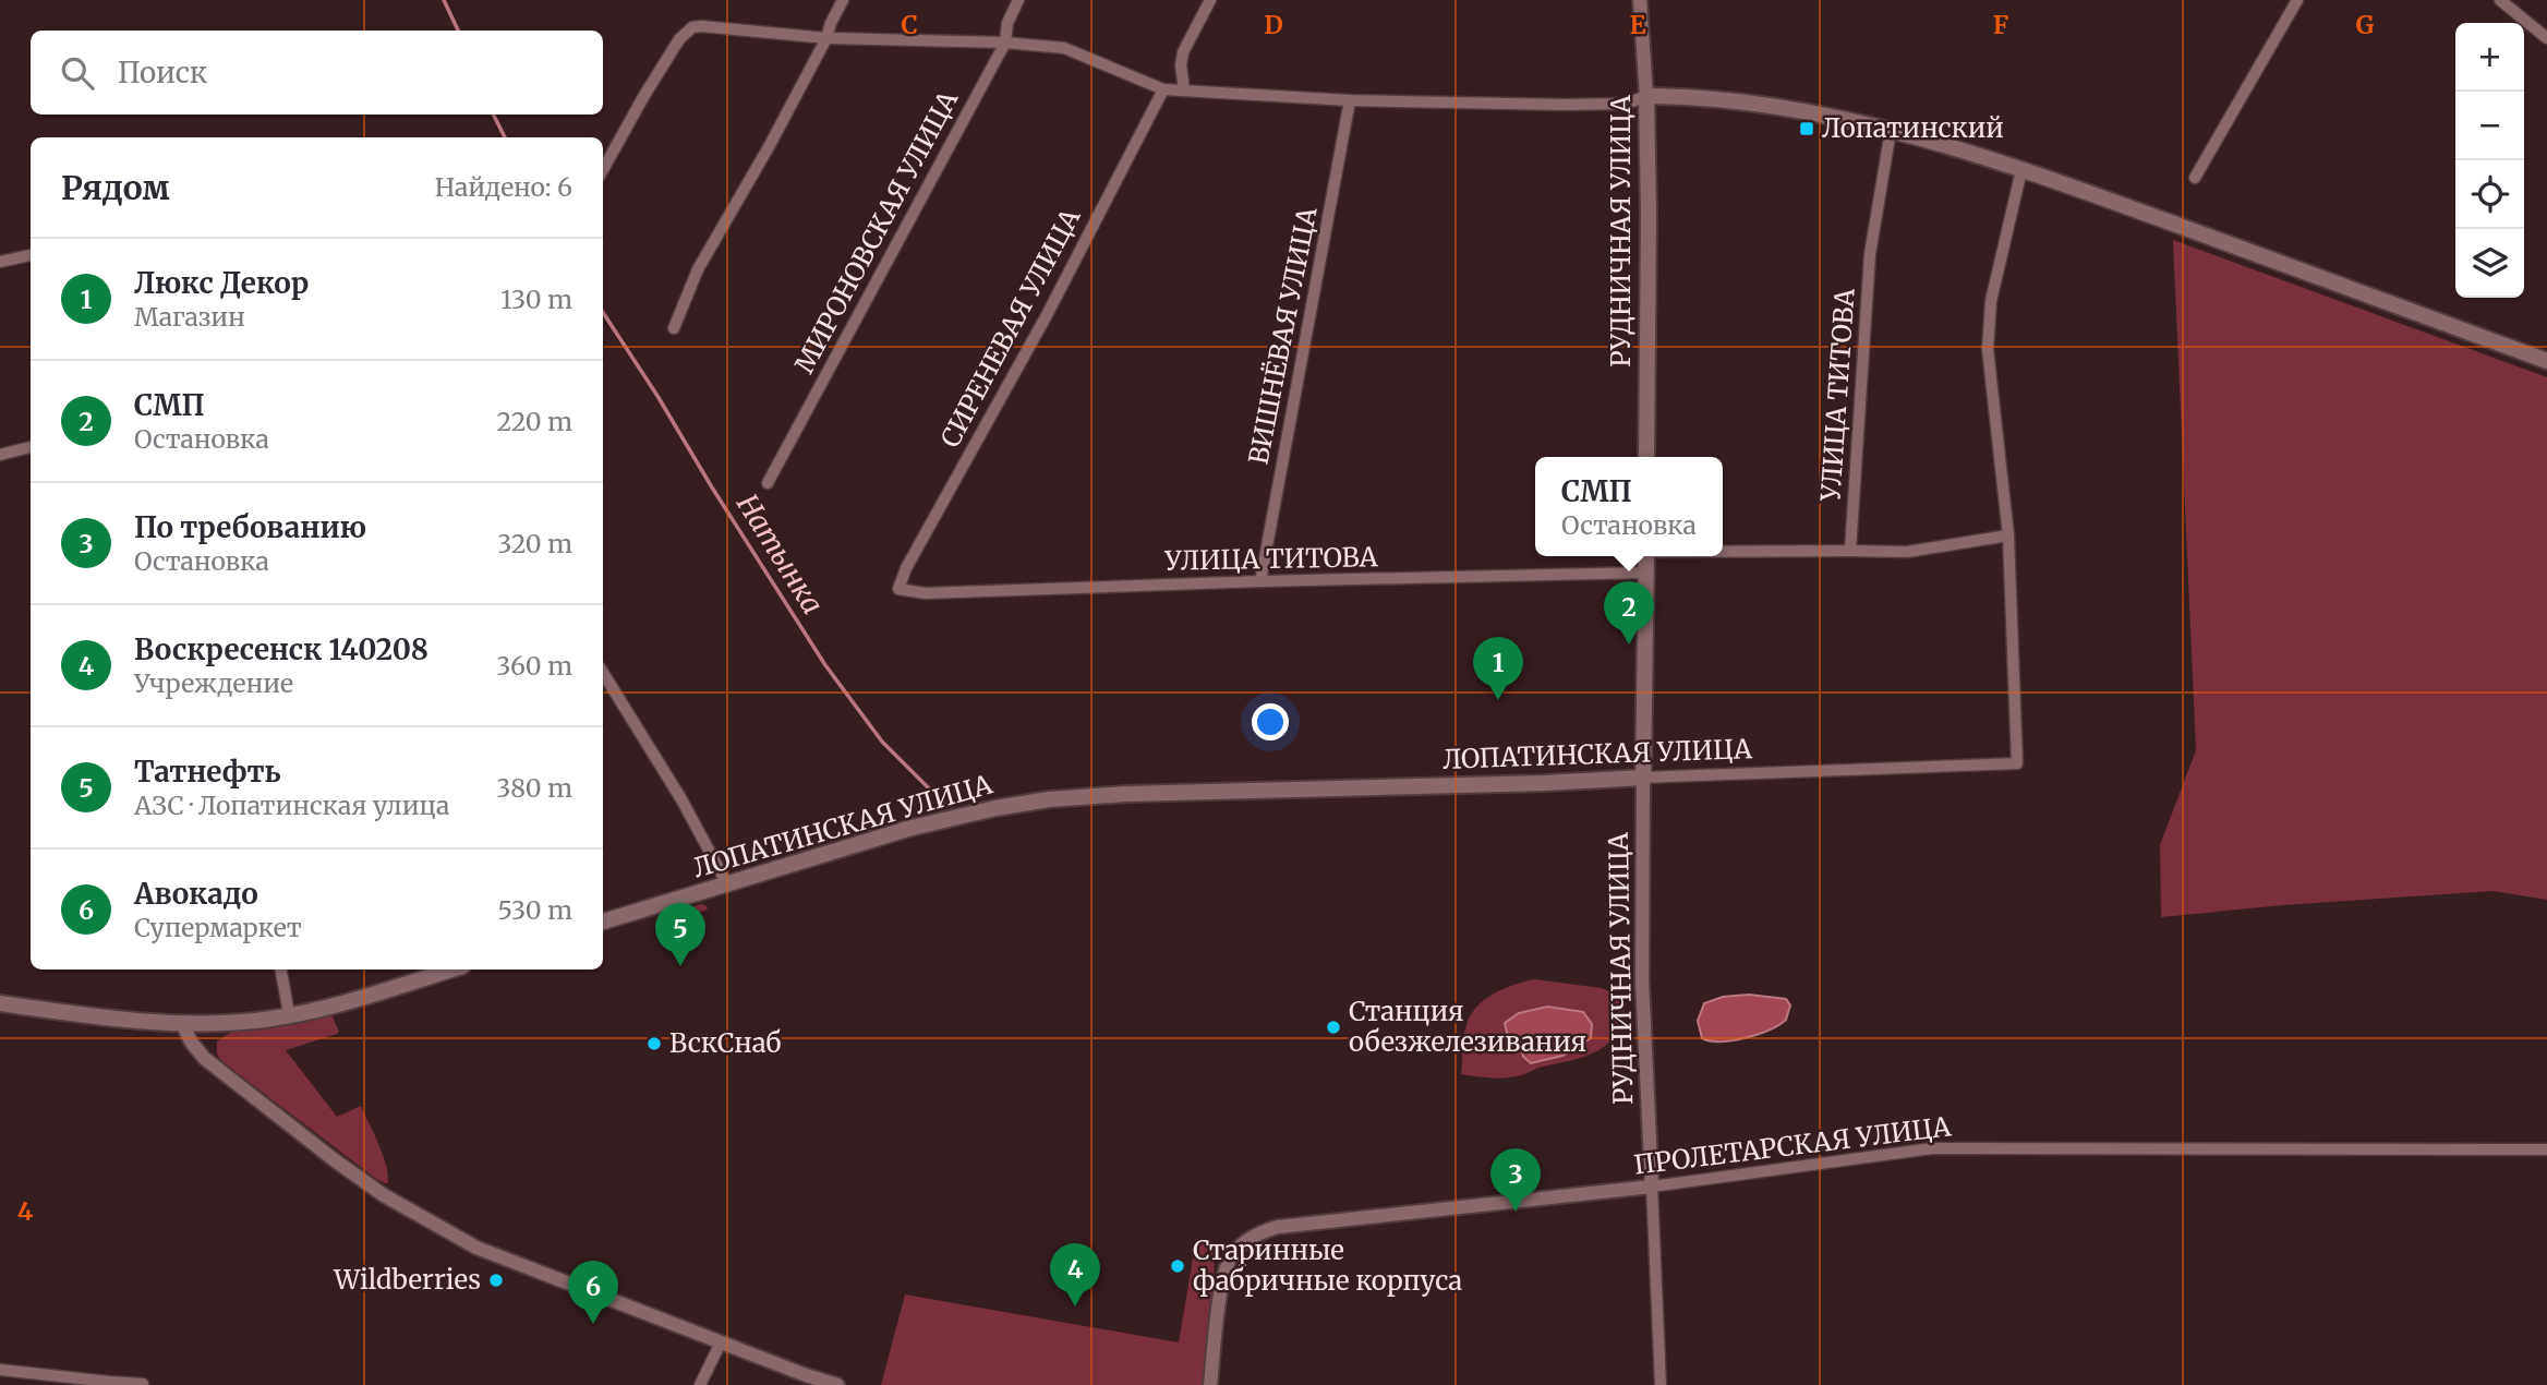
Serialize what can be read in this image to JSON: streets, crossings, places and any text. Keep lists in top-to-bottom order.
{
  "streets": {
    "main road": ["РУДНИЧНАЯ УЛИЦА", "ЛОПАТИНСКАЯ УЛИЦА"],
    "street": [
      "МИРОНОВСКАЯ УЛИЦА",
      "СИРЕНЕВАЯ УЛИЦА",
      "ВИШНЁВАЯ УЛИЦА",
      "УЛИЦА ТИТОВА",
      "ПРОЛЕТАРСКАЯ УЛИЦА"
    ]
  },
  "crossings": [
    ["РУДНИЧНАЯ УЛИЦА", "УЛИЦА ТИТОВА"],
    ["РУДНИЧНАЯ УЛИЦА", "ЛОПАТИНСКАЯ УЛИЦА"],
    ["РУДНИЧНАЯ УЛИЦА", "ПРОЛЕТАРСКАЯ УЛИЦА"],
    ["СИРЕНЕВАЯ УЛИЦА", "УЛИЦА ТИТОВА"],
    ["ВИШНЁВАЯ УЛИЦА", "УЛИЦА ТИТОВА"]
  ],
  "water": ["Натынка"],
  "places": {
    "transit": ["Лопатинский"],
    "other": [
      "Станция обезжелезивания",
      "ВскСнаб",
      "Старинные фабричные корпуса",
      "Wildberries"
    ]
  },
  "page": {
    "map_buttons": ["+", "−"],
    "search": "Поиск",
    "heading": ["Рядом", "Найдено: 6"],
    "list": [
      {
        "mark": "1",
        "name": "Люкс Декор",
        "note": "Магазин",
        "value": "130 m"
      },
      {
        "mark": "2",
        "name": "СМП",
        "note": "Остановка",
        "value": "220 m"
      },
      {
        "mark": "3",
        "name": "По требованию",
        "note": "Остановка",
        "value": "320 m"
      },
      {
        "mark": "4",
        "name": "Воскресенск 140208",
        "note": "Учреждение",
        "value": "360 m"
      },
      {
        "mark": "5",
        "name": "Татнефть",
        "note": "АЗС · Лопатинская улица",
        "value": "380 m"
      },
      {
        "mark": "6",
        "name": "Авокадо",
        "note": "Супермаркет",
        "value": "530 m"
      }
    ],
    "popup": ["СМП", "Остановка"],
    "pins": [
      "2",
      "1",
      "5",
      "3",
      "4",
      "6"
    ]
  },
  "grid": {
    "columns": [
      "C",
      "D",
      "E",
      "F",
      "G"
    ],
    "rows": ["4"]
  }
}
